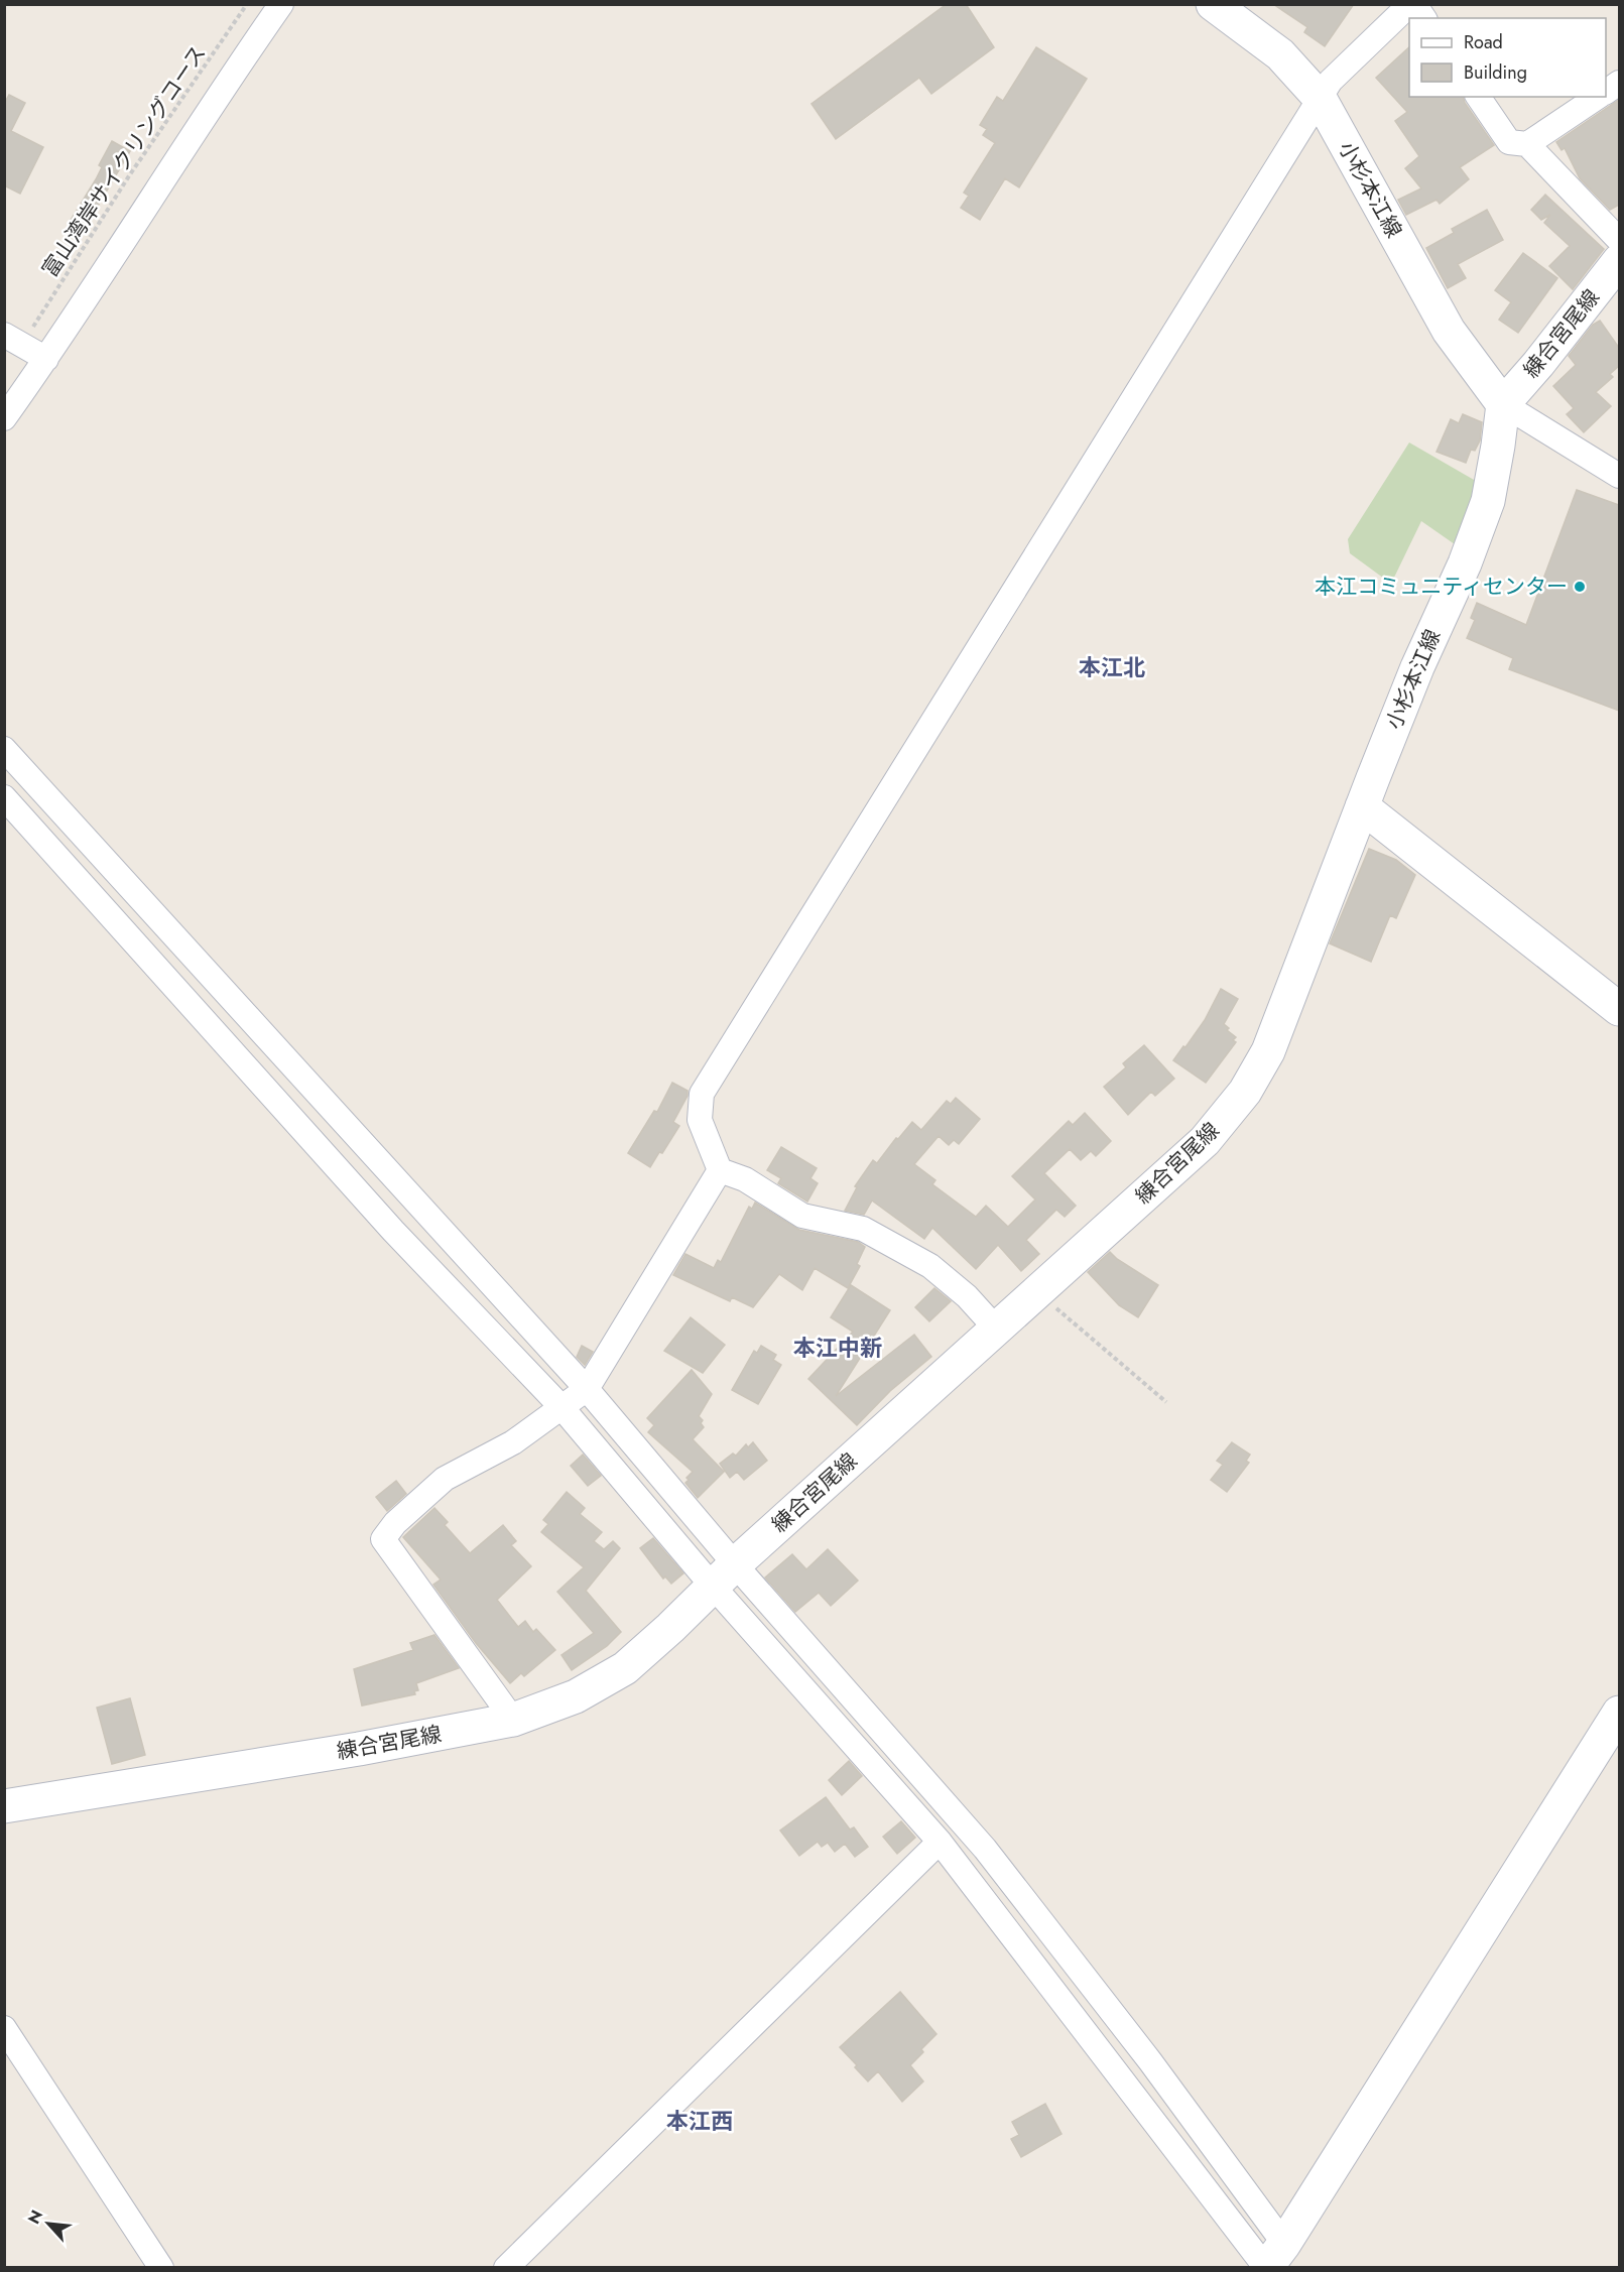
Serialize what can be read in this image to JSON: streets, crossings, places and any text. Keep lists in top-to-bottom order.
{
  "streets": {
    "main road": ["小杉本江線", "練合宮尾線"],
    "path": ["富山湾岸サイクリングコース"]
  },
  "crossings": [
    ["小杉本江線", "練合宮尾線"]
  ],
  "districts": ["本江北", "本江中新", "本江西"],
  "places": ["本江コミュニティセンター"],
  "legend": ["Road", "Building"],
  "north": "top left"
}
